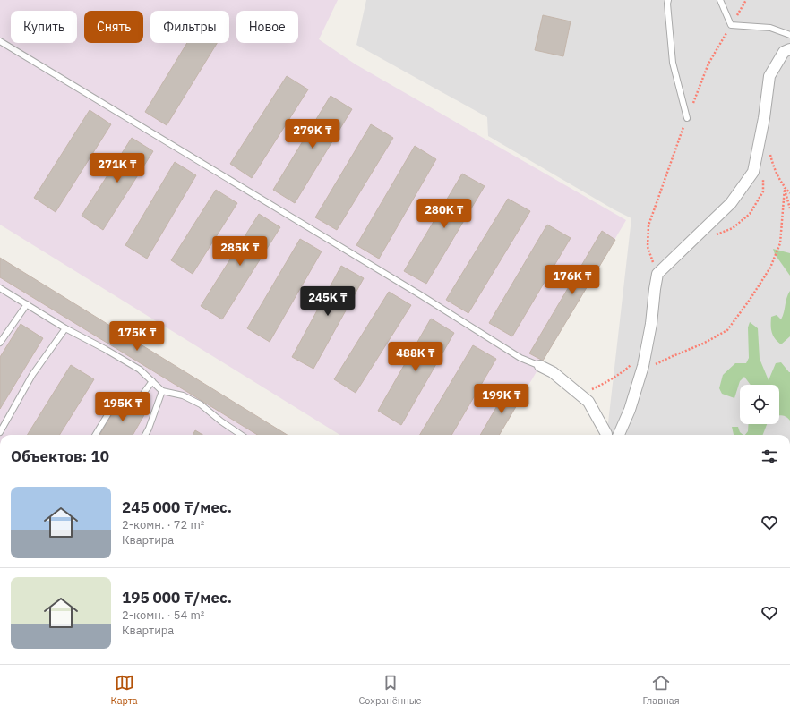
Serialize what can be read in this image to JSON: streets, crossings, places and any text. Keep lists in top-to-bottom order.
{
  "page": {
    "chip": [
      "Купить",
      "Снять",
      "Фильтры",
      "Новое"
    ],
    "price": [
      "279K ₸",
      "271K ₸",
      "280K ₸",
      "285K ₸",
      "176K ₸",
      "245K ₸",
      "175K ₸",
      "488K ₸",
      "199K ₸",
      "195K ₸"
    ],
    "heading": "Объектов: 10",
    "list": [
      {
        "name": "245 000 ₸/мес.",
        "note": "2-комн. · 72 m² · Квартира"
      },
      {
        "name": "195 000 ₸/мес.",
        "note": "2-комн. · 54 m² · Квартира"
      }
    ],
    "tabs": ["Карта", "Сохранённые", "Главная"]
  }
}
